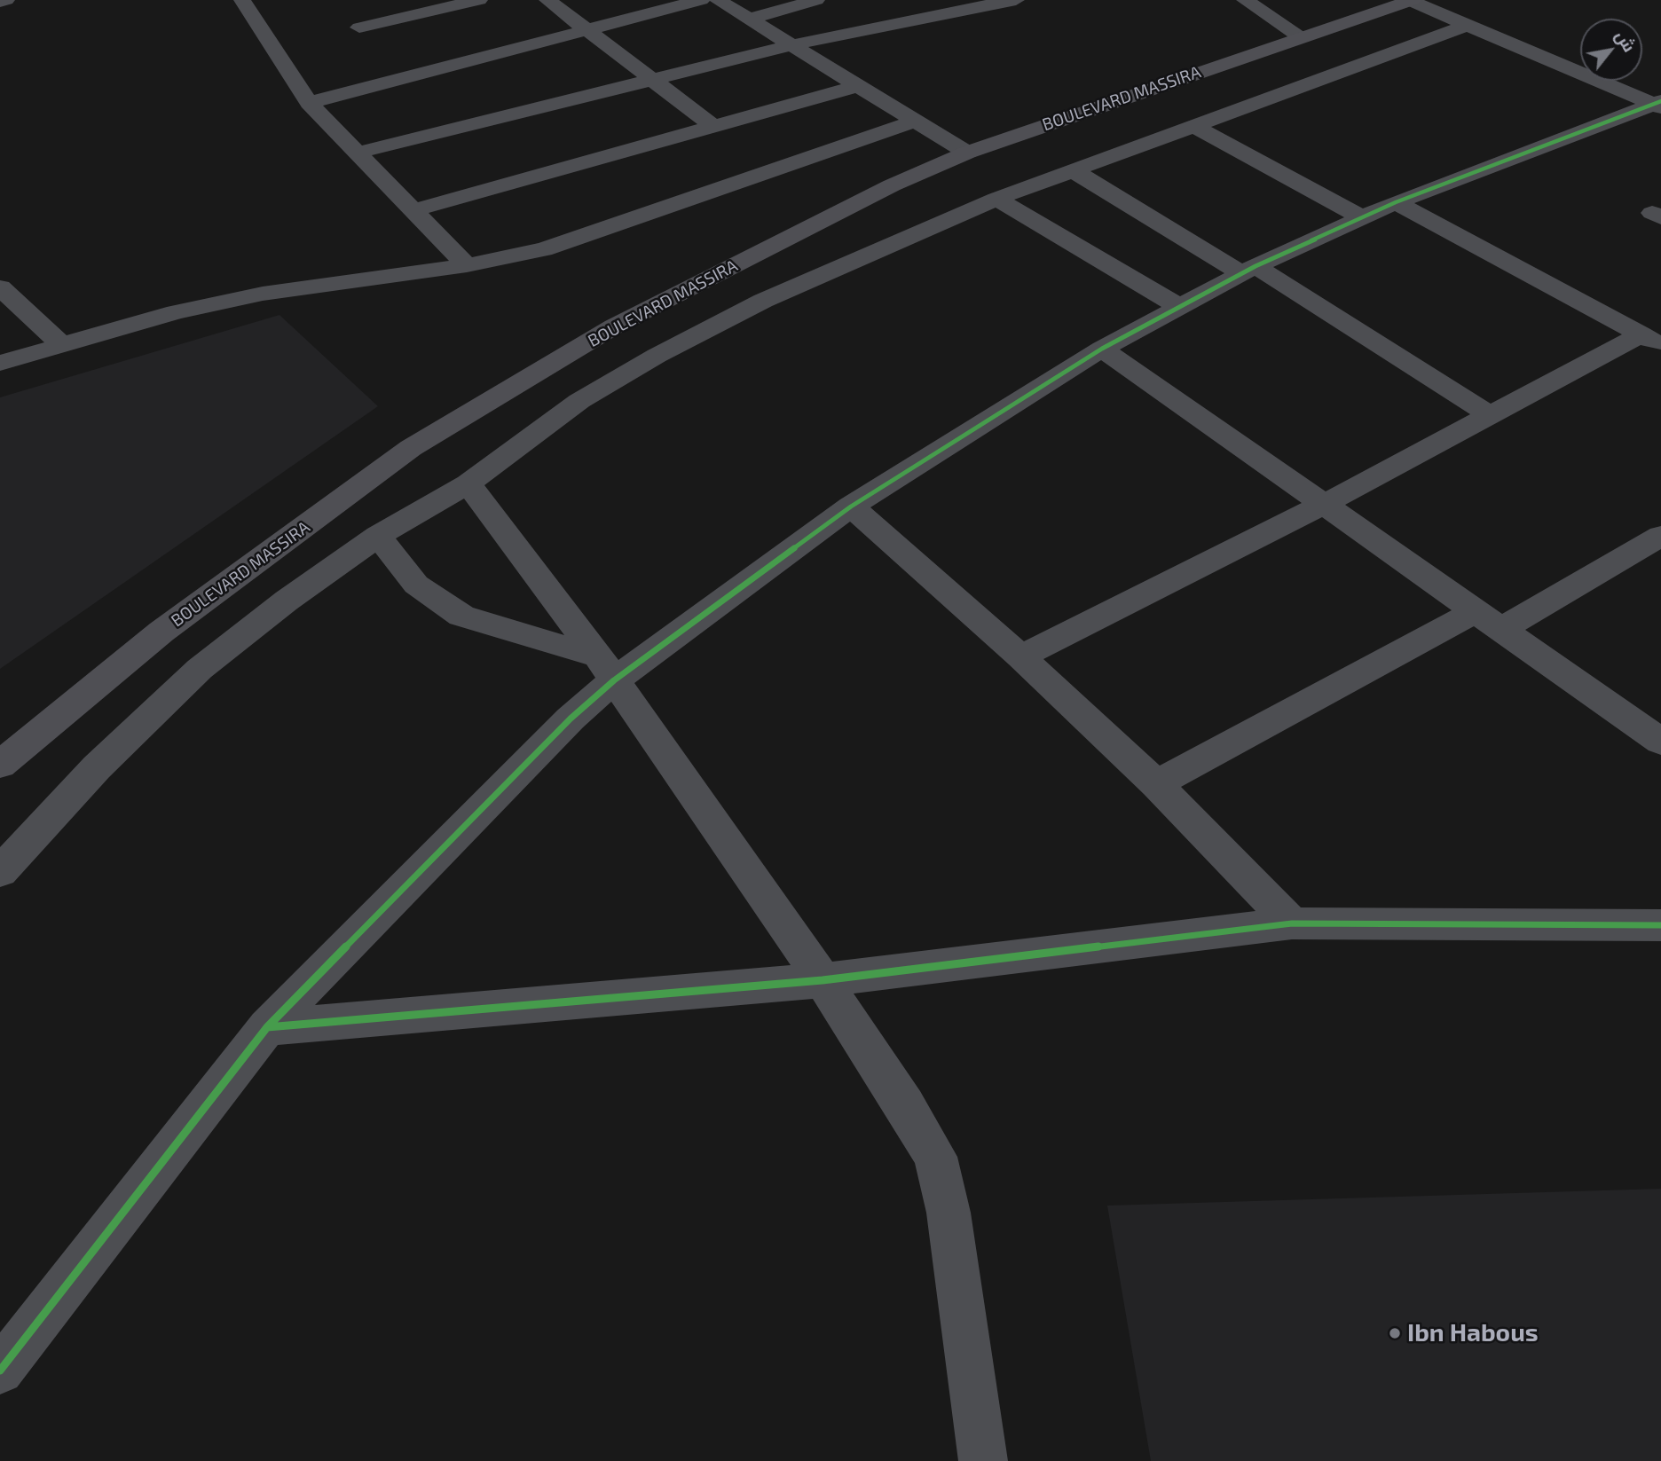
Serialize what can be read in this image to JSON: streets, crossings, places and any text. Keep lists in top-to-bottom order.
{
  "streets": {
    "main road": ["BOULEVARD MASSIRA"]
  },
  "places": ["Ibn Habous"],
  "north": "top right"
}
